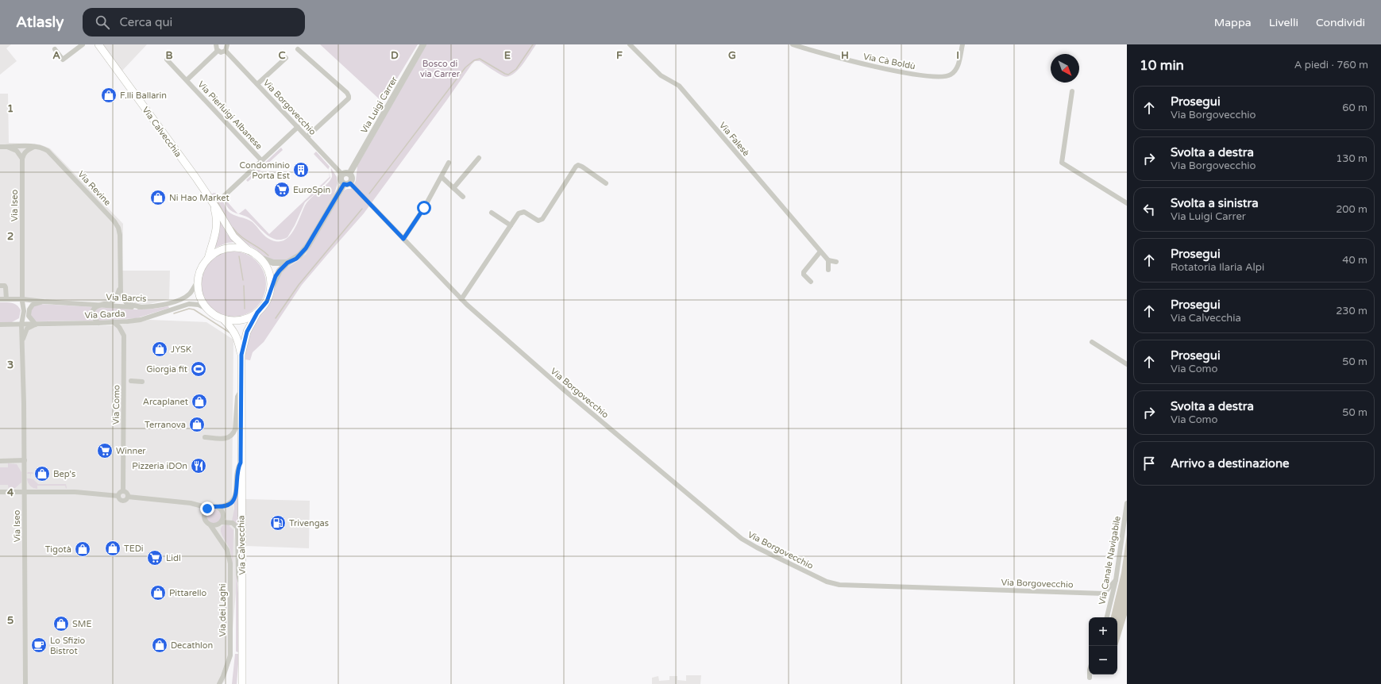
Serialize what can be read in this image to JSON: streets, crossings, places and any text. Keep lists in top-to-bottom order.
{
  "streets": {
    "main road": ["Via Calvecchia"],
    "street": [
      "Via Cà Boldù",
      "Via Luigi Carrer",
      "Via Borgovecchio",
      "Via Pierluigi Albanese",
      "Via Falesè",
      "Via Revine",
      "Via Iseo",
      "Via Barcis",
      "Via Garda",
      "Via Como",
      "Via Canale Navigabile",
      "Via dei Laghi"
    ]
  },
  "crossings": [
    ["Via Calvecchia", "Via Barcis"],
    ["Via Calvecchia", "Via Garda"],
    ["Via Revine", "Via Barcis"],
    ["Via Iseo", "Via Barcis"],
    ["Via Iseo", "Via Garda"],
    ["Via Barcis", "Via Garda"],
    ["Via Garda", "Via Como"]
  ],
  "parks": ["Bosco di via Carrer"],
  "places": {
    "shop": [
      "F.lli Ballarin",
      "Ni Hao Market",
      "JYSK",
      "Arcaplanet",
      "Terranova",
      "Bep's",
      "TEDi",
      "Tigotà",
      "Pittarello",
      "SME",
      "Decathlon"
    ],
    "building": ["Condominio Porta Est"],
    "supermarket": ["EuroSpin", "Winner", "Lidl"],
    "sports": ["Giorgia fit"],
    "restaurant": ["Pizzeria iDOn"],
    "fuel station": ["Trivengas"],
    "cafe": ["Lo Sfizio Bistrot"]
  },
  "north": "bottom right",
  "page": {
    "header": "Atlasly",
    "search": "Cerca qui",
    "nav": ["Mappa", "Livelli", "Condividi"],
    "heading": ["10 min", "A piedi · 760 m"],
    "list": [
      ["Prosegui", "Via Borgovecchio", "60 m"],
      ["Svolta a destra", "Via Borgovecchio", "130 m"],
      ["Svolta a sinistra", "Via Luigi Carrer", "200 m"],
      ["Prosegui", "Rotatoria Ilaria Alpi", "40 m"],
      ["Prosegui", "Via Calvecchia", "230 m"],
      ["Prosegui", "Via Como", "50 m"],
      ["Svolta a destra", "Via Como", "50 m"],
      "Arrivo a destinazione"
    ],
    "map_buttons": ["+", "−"]
  },
  "grid": {
    "columns": [
      "A",
      "B",
      "C",
      "D",
      "E",
      "F",
      "G",
      "H",
      "I"
    ],
    "rows": [
      "1",
      "2",
      "3",
      "4",
      "5"
    ]
  }
}
